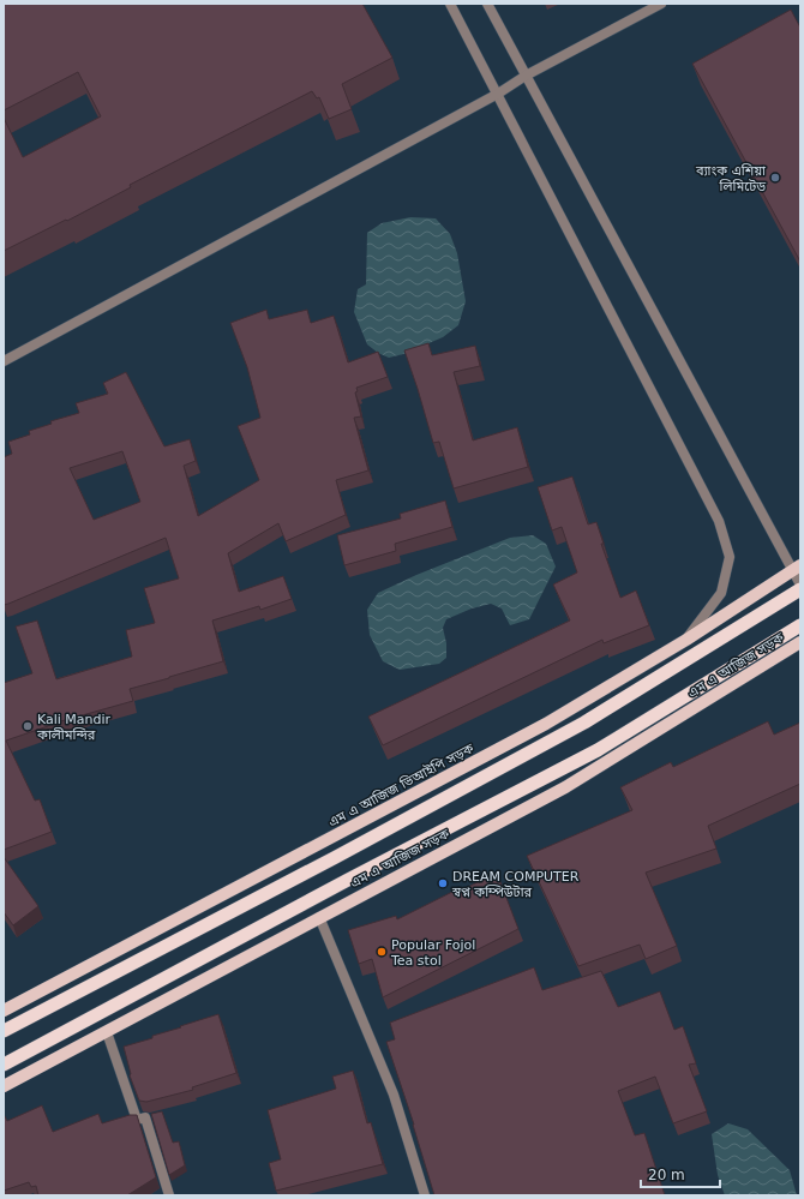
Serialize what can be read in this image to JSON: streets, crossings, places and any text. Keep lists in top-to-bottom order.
{
  "streets": {
    "main road": ["এম এ আজিজ সড়ক", "এম এ আজিজ ভিআইপি সড়ক"]
  },
  "places": [
    "ব্যাংক এশিয়া লিমিটেড",
    "Kali Mandir কালীমন্দির",
    "DREAM COMPUTER স্বপ্ন কম্পিউটার",
    "Popular Fojol Tea stol"
  ],
  "scale_bar": "20 m"
}
